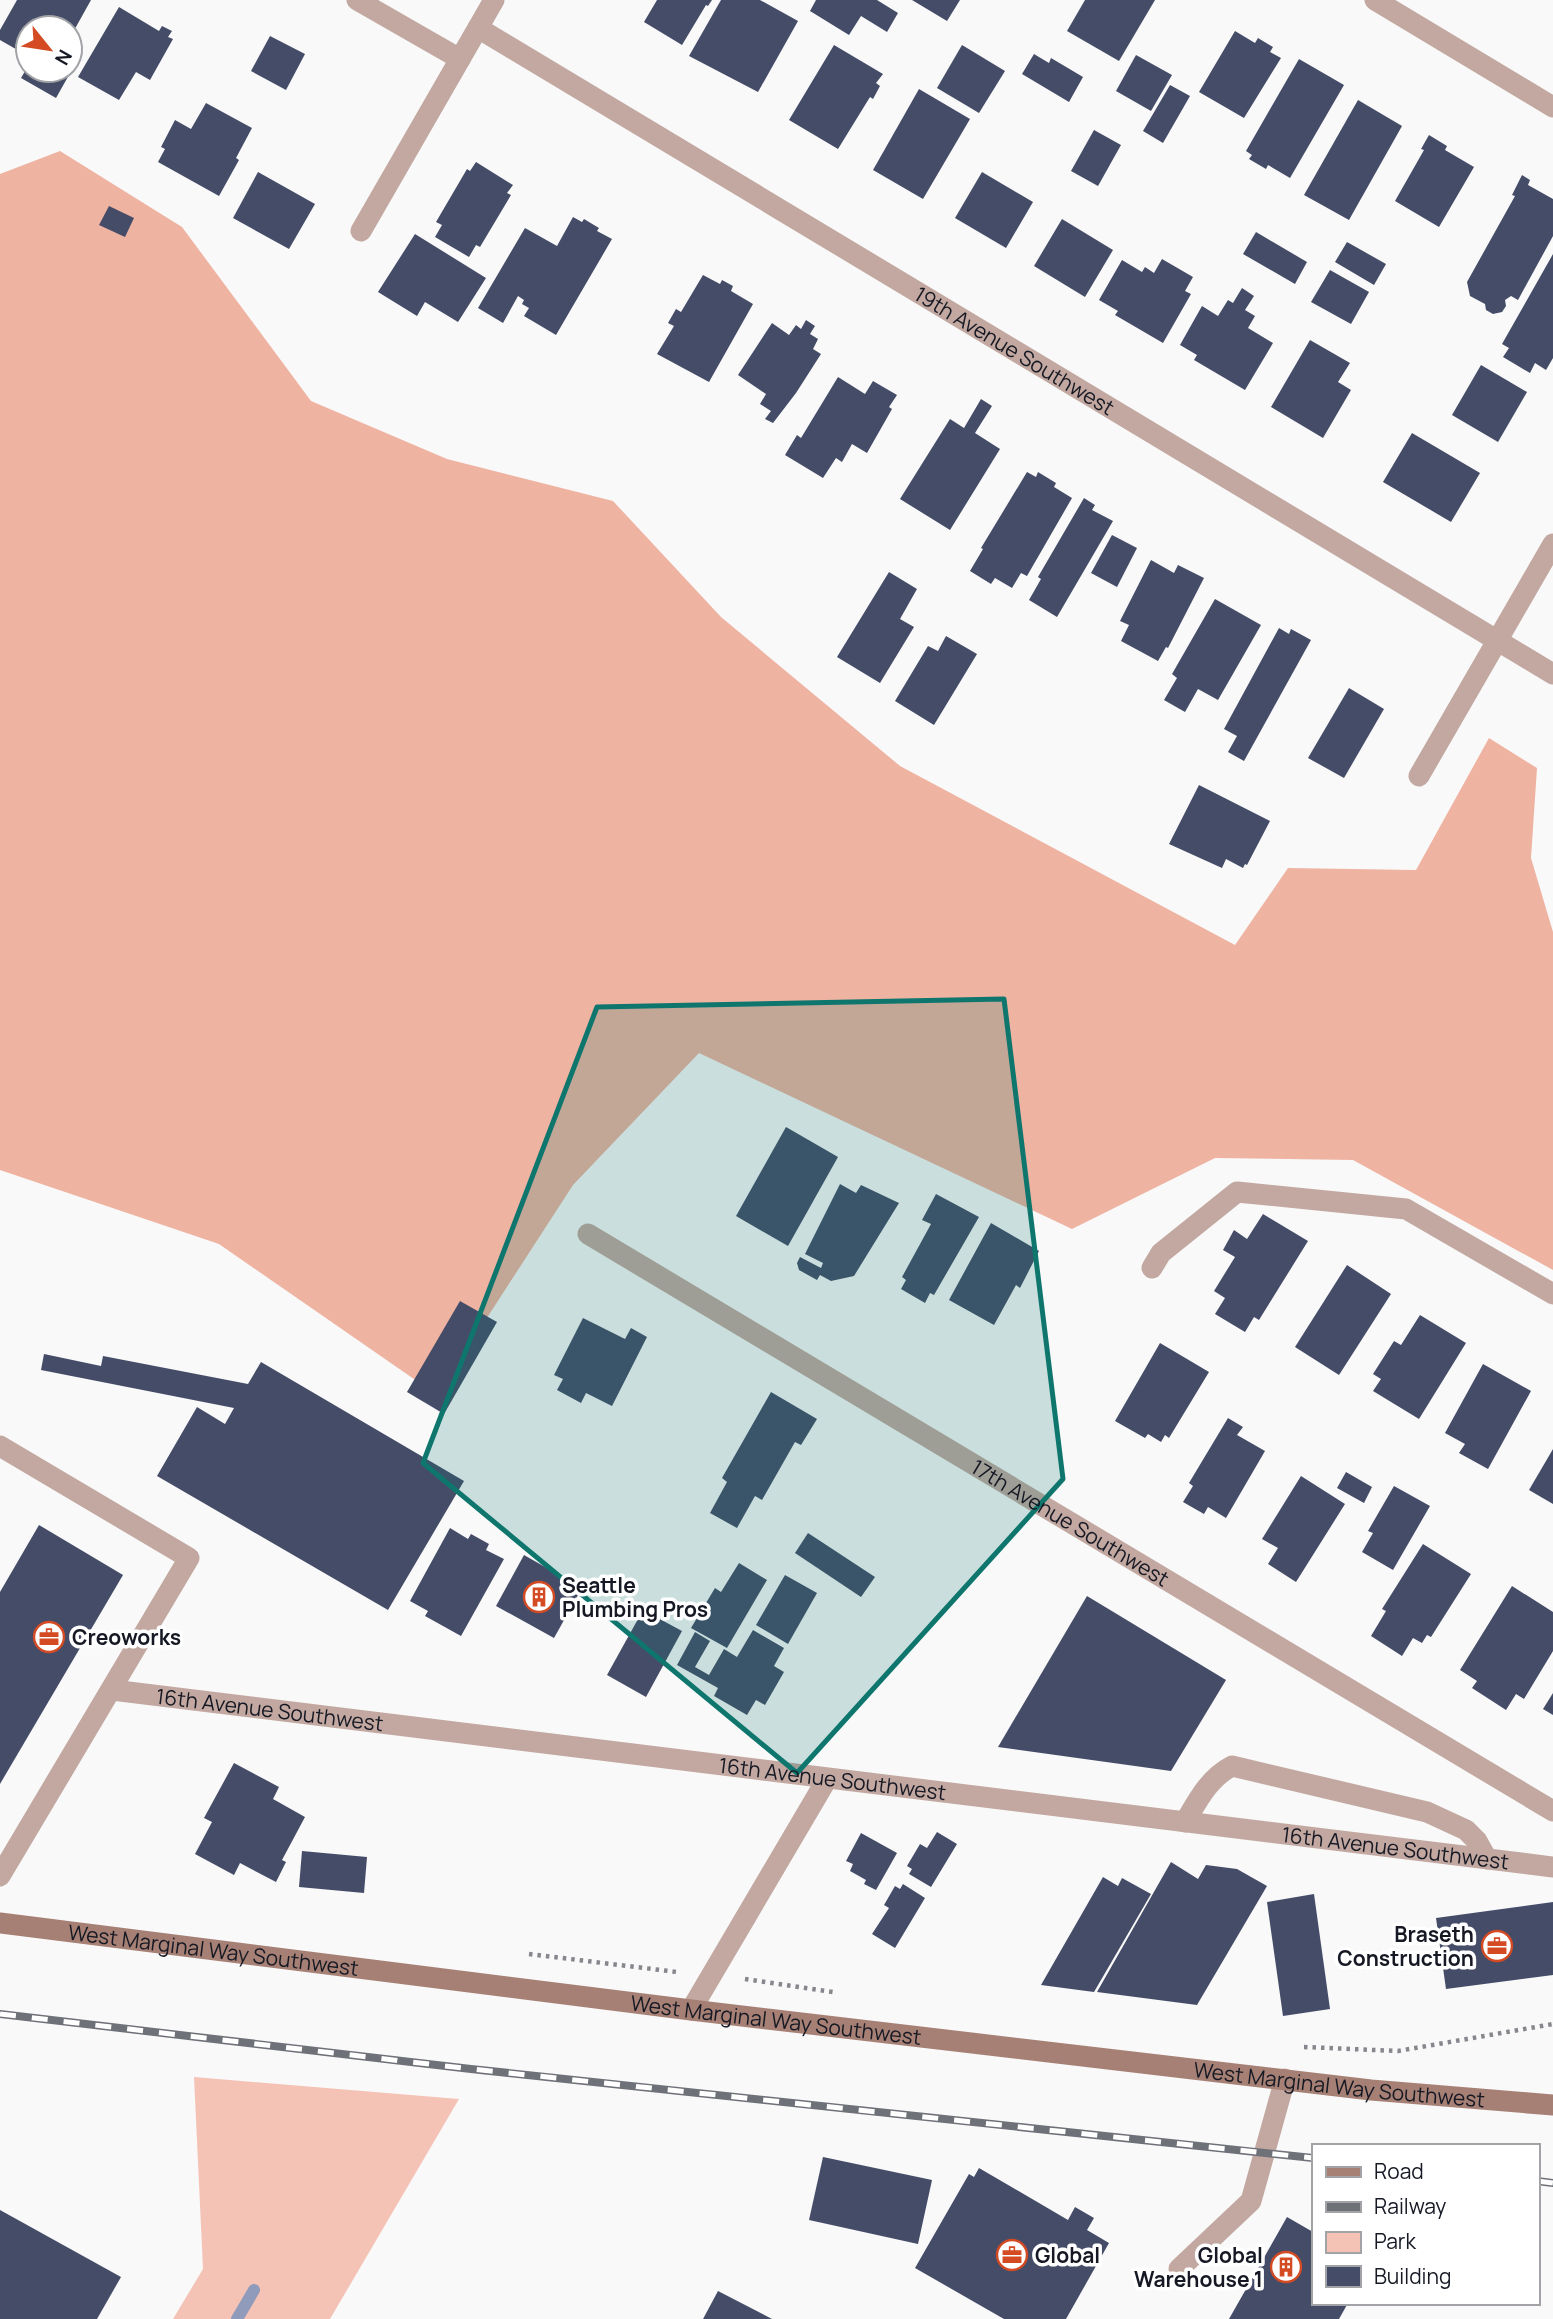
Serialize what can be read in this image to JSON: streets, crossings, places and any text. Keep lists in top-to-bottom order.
{
  "streets": {
    "main road": ["West Marginal Way Southwest"],
    "street": ["19th Avenue Southwest", "17th Avenue Southwest", "16th Avenue Southwest"]
  },
  "places": {
    "building": ["Seattle Plumbing Pros", "Global Warehouse 1"],
    "office": ["Creoworks", "Braseth Construction", "Global"]
  },
  "legend": [
    "Road",
    "Railway",
    "Park",
    "Building"
  ],
  "north": "bottom right"
}
